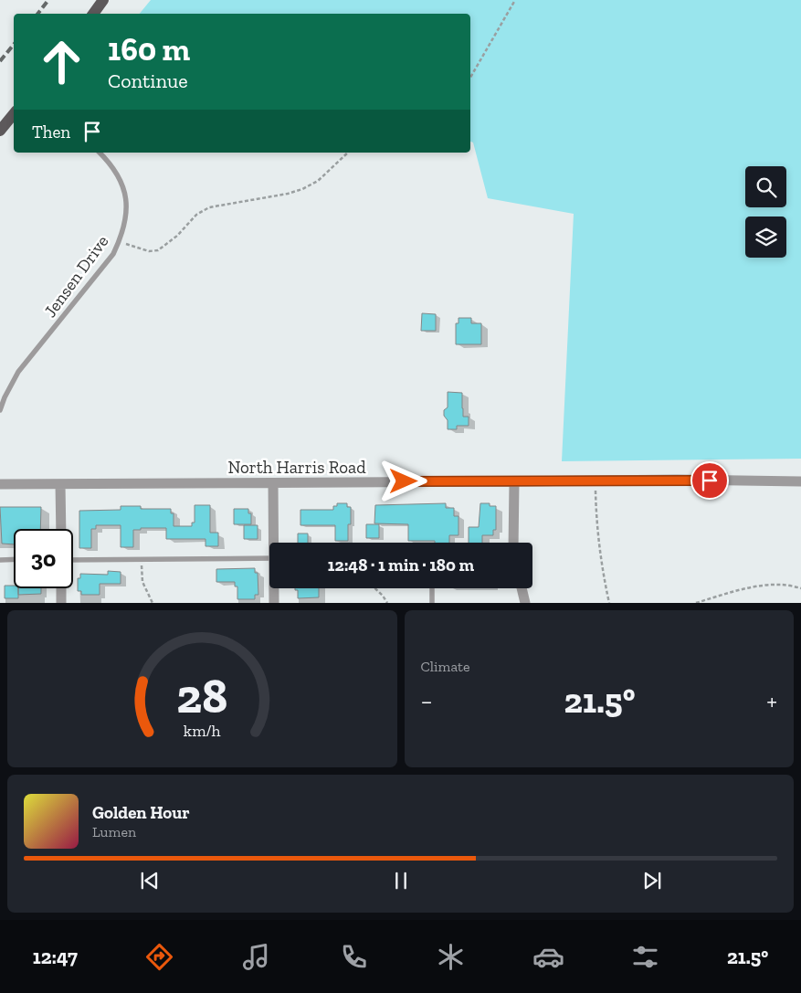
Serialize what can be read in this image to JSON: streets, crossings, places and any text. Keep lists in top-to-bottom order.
{
  "streets": {
    "street": ["North Harris Road"],
    "lane": ["Jensen Drive"]
  },
  "page": {
    "turn": ["160 m", "Continue"],
    "then": "Then",
    "limit": "30",
    "trip": "12:48 · 1 min · 180 m",
    "tile": "Climate",
    "heat": ["−", "21.5°", "+"],
    "song": ["Golden Hour", "Lumen"],
    "tabs": ["12:47", "21.5°"],
    "gauge": ["28", "km/h"]
  }
}
